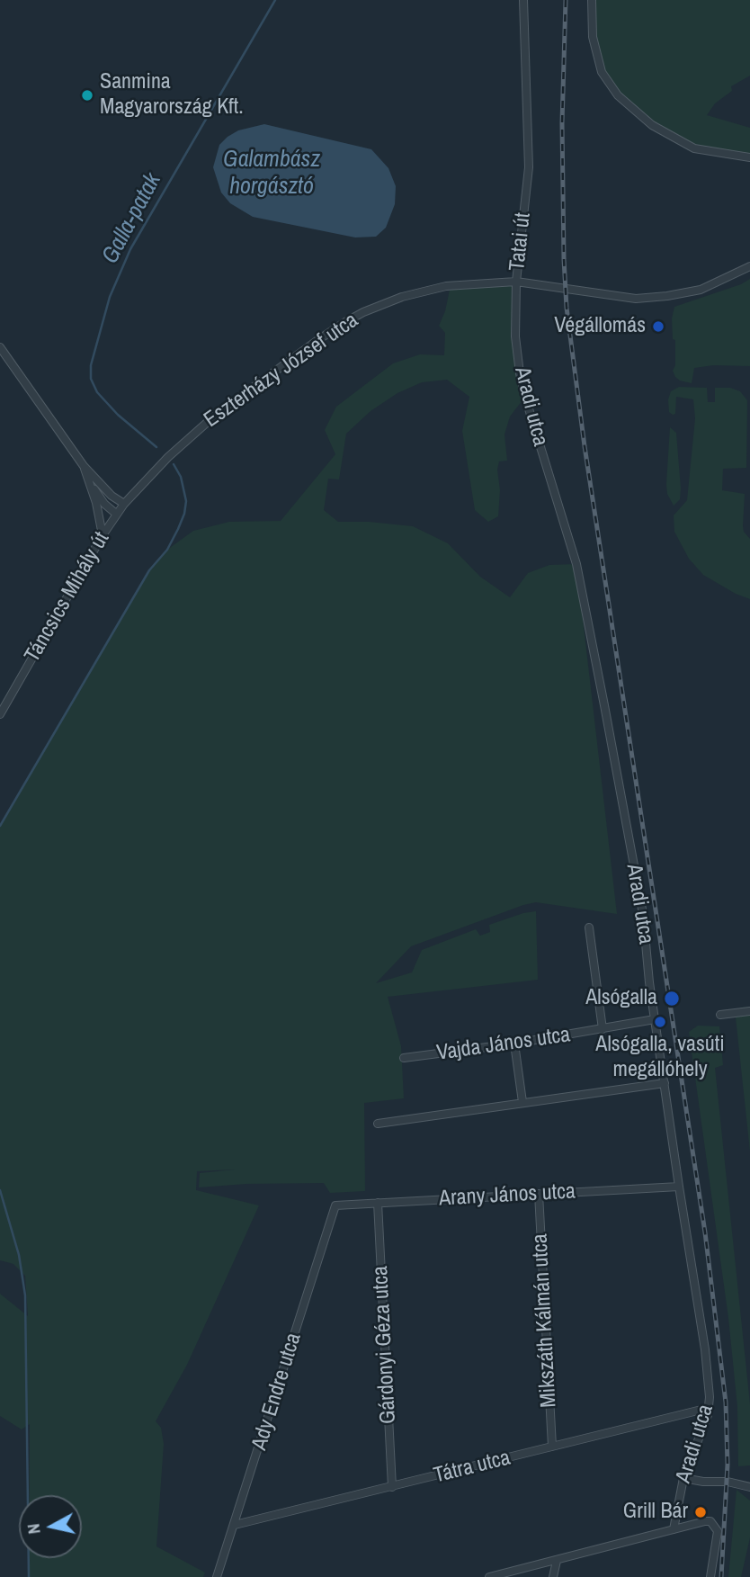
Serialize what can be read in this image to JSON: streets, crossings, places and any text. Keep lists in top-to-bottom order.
{
  "streets": {
    "street": [
      "Tatai út",
      "Eszterházy József utca",
      "Aradi utca",
      "Táncsics Mihály út",
      "Vajda János utca",
      "Arany János utca",
      "Mikszáth Kálmán utca",
      "Gárdonyi Géza utca",
      "Ady Endre utca",
      "Tátra utca"
    ]
  },
  "crossings": [
    ["Tatai út", "Eszterházy József utca"],
    ["Tatai út", "Aradi utca"],
    ["Eszterházy József utca", "Aradi utca"],
    ["Eszterházy József utca", "Táncsics Mihály út"],
    ["Aradi utca", "Vajda János utca"],
    ["Aradi utca", "Arany János utca"],
    ["Aradi utca", "Tátra utca"],
    ["Arany János utca", "Mikszáth Kálmán utca"],
    ["Arany János utca", "Gárdonyi Géza utca"],
    ["Arany János utca", "Ady Endre utca"],
    ["Mikszáth Kálmán utca", "Tátra utca"],
    ["Gárdonyi Géza utca", "Tátra utca"],
    ["Ady Endre utca", "Tátra utca"]
  ],
  "water": ["Galambász horgásztó", "Galla-patak"],
  "places": [
    "Sanmina Magyarország Kft.",
    "Végállomás",
    "Alsógalla",
    "Alsógalla, vasúti megállóhely",
    "Grill Bár"
  ],
  "north": "left"
}
